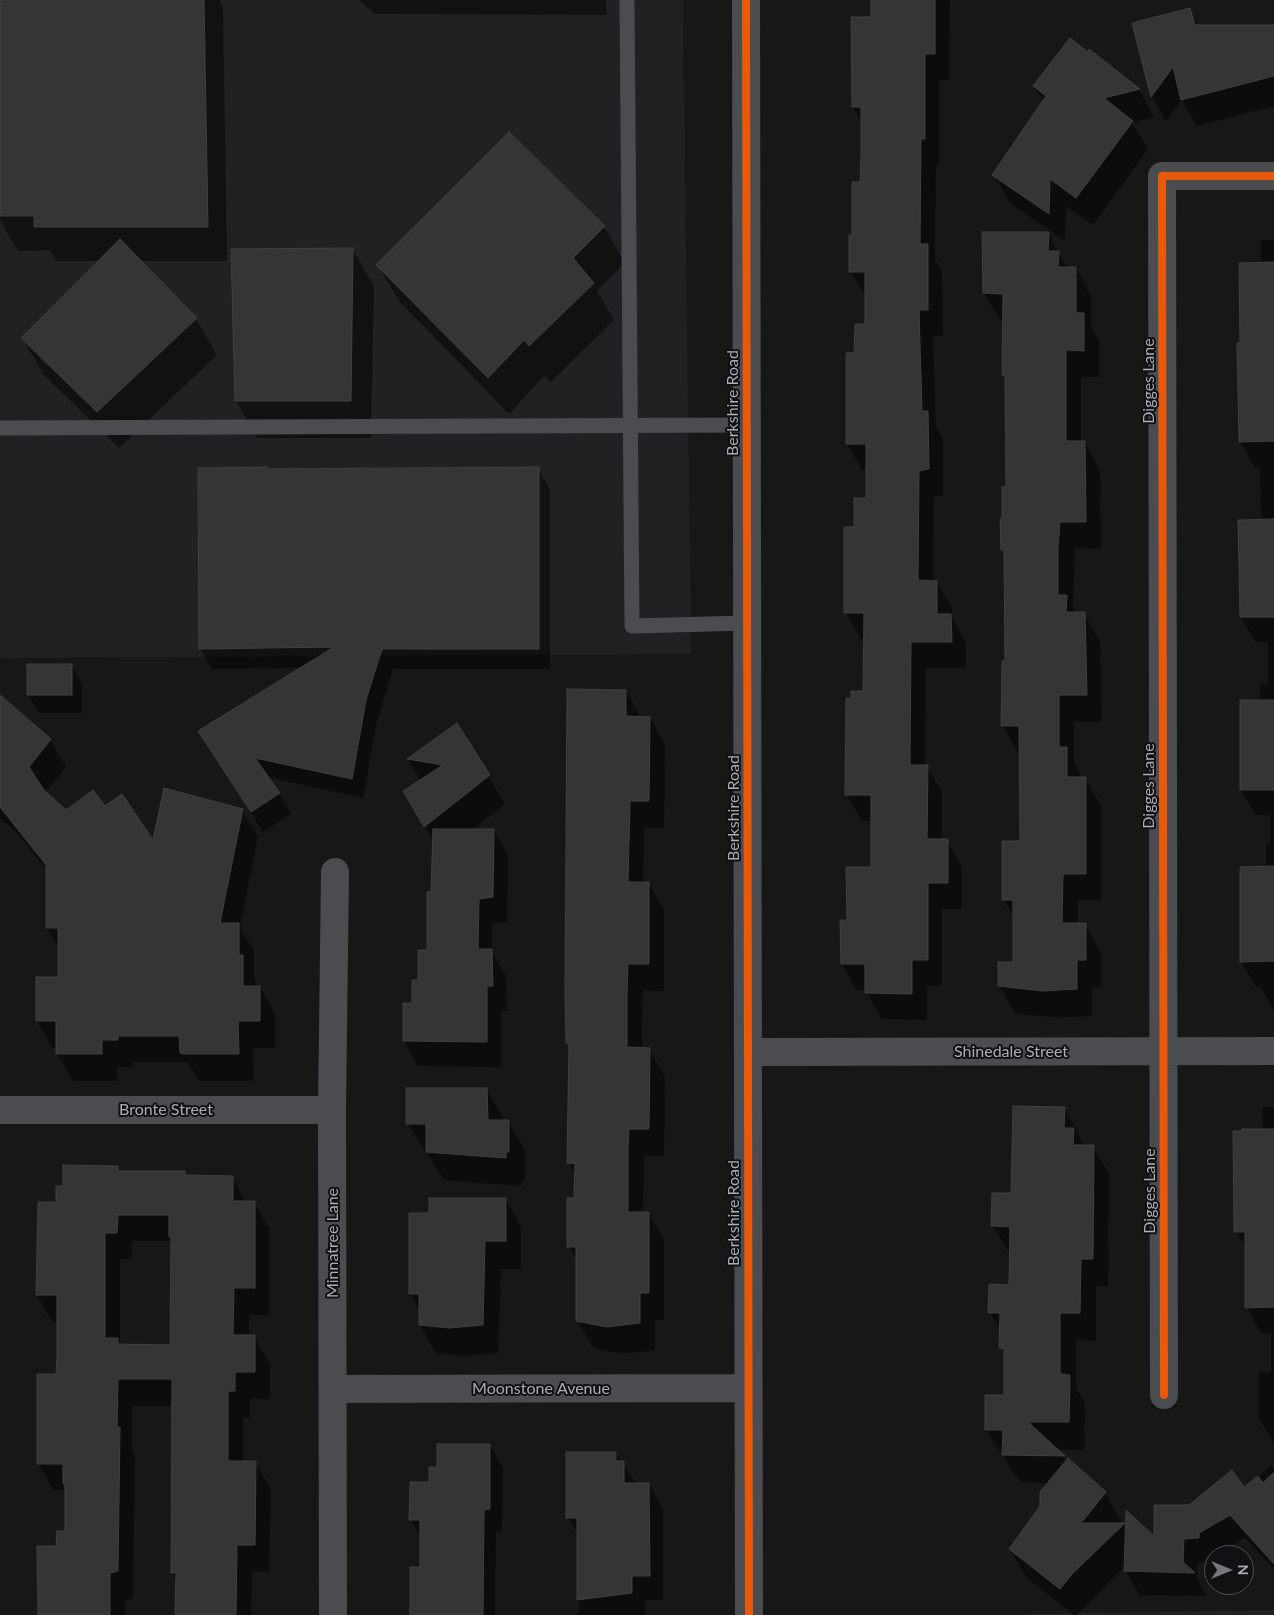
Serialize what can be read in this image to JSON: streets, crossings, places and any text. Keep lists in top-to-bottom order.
{
  "streets": {
    "street": [
      "Digges Lane",
      "Berkshire Road",
      "Shinedale Street",
      "Bronte Street",
      "Minnatree Lane",
      "Moonstone Avenue"
    ]
  },
  "crossings": [
    ["Digges Lane", "Shinedale Street"],
    ["Berkshire Road", "Shinedale Street"],
    ["Berkshire Road", "Moonstone Avenue"],
    ["Bronte Street", "Minnatree Lane"],
    ["Minnatree Lane", "Moonstone Avenue"]
  ],
  "north": "right"
}
